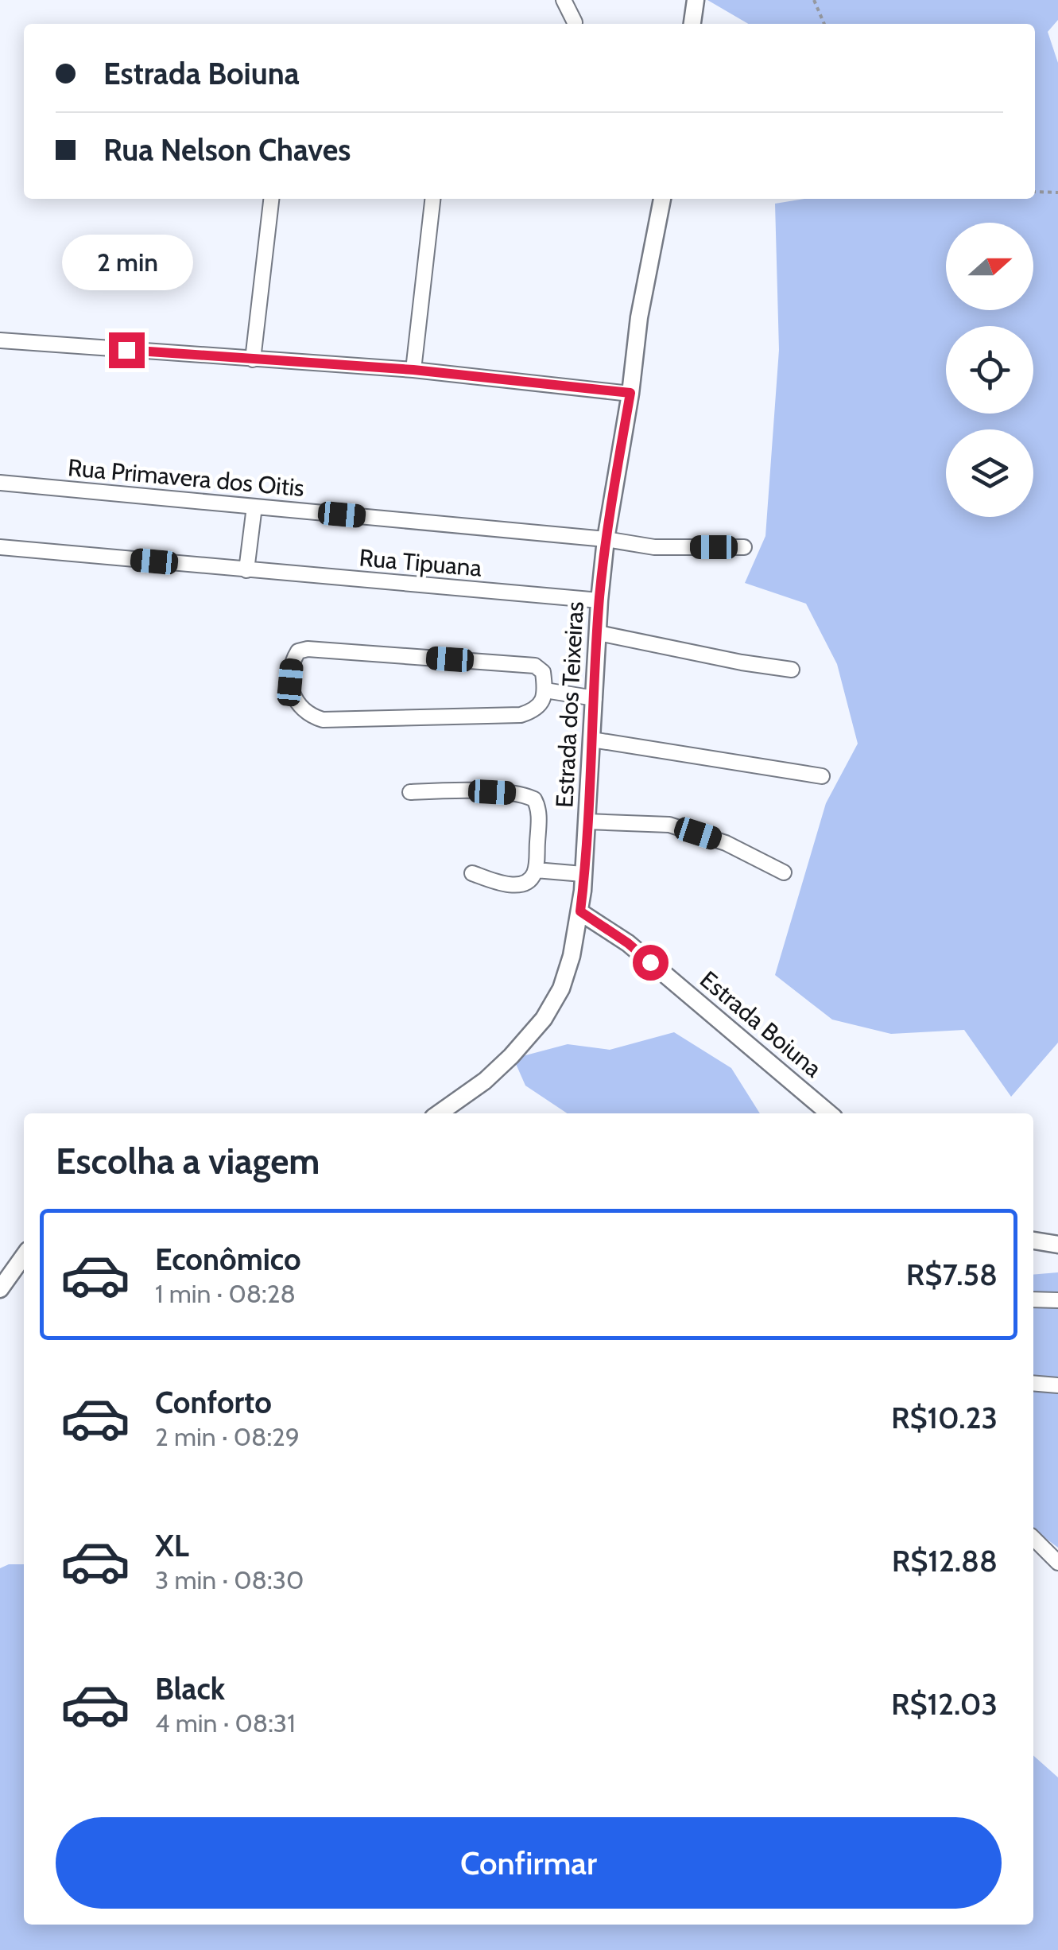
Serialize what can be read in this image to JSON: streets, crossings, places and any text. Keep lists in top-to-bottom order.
{
  "streets": {
    "street": [
      "Rua Primavera dos Oitis",
      "Rua Tipuana",
      "Estrada dos Teixeiras",
      "Estrada Boiuna"
    ]
  },
  "crossings": [
    ["Rua Primavera dos Oitis", "Estrada dos Teixeiras"],
    ["Rua Tipuana", "Estrada dos Teixeiras"],
    ["Estrada dos Teixeiras", "Estrada Boiuna"]
  ],
  "north": "right",
  "page": {
    "banner": ["Estrada Boiuna", "Rua Nelson Chaves"],
    "bubble": "2 min",
    "heading": "Escolha a viagem",
    "list": [
      {
        "name": "Econômico",
        "note": "1 min · 08:28",
        "value": "R$7.58"
      },
      {
        "name": "Conforto",
        "note": "2 min · 08:29",
        "value": "R$10.23"
      },
      {
        "name": "XL",
        "note": "3 min · 08:30",
        "value": "R$12.88"
      },
      {
        "name": "Black",
        "note": "4 min · 08:31",
        "value": "R$12.03"
      }
    ],
    "buttons": "Confirmar"
  }
}
